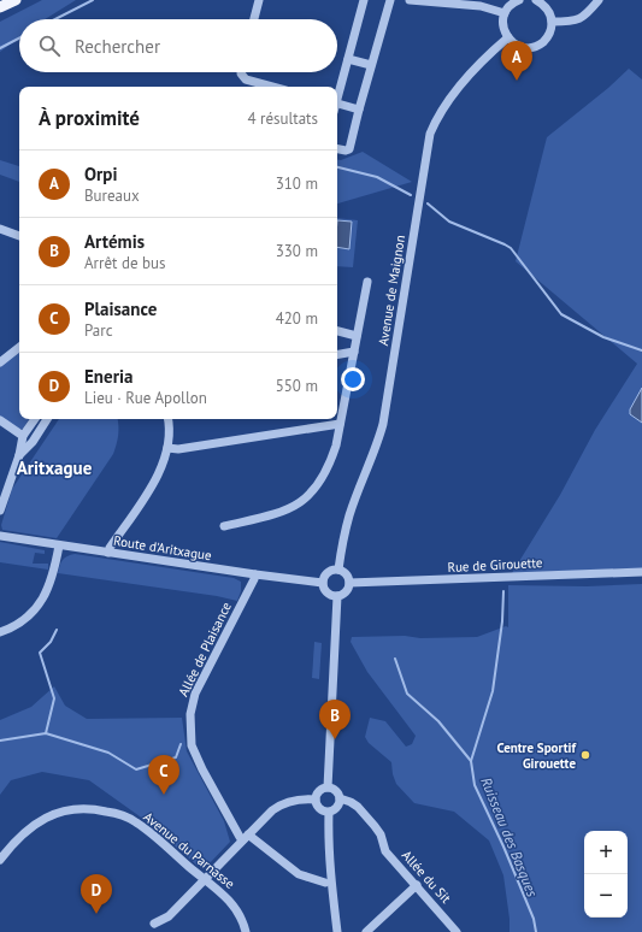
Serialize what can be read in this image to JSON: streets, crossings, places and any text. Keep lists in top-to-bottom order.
{
  "streets": {
    "street": [
      "Avenue de Maignon",
      "Route d'Aritxague",
      "Rue de Girouette",
      "Allée de Plaisance",
      "Avenue du Parnasse",
      "Allée du Sit"
    ]
  },
  "crossings": [
    ["Avenue de Maignon", "Route d'Aritxague"],
    ["Avenue de Maignon", "Rue de Girouette"],
    ["Route d'Aritxague", "Rue de Girouette"],
    ["Route d'Aritxague", "Allée de Plaisance"]
  ],
  "districts": ["Aritxague"],
  "water": ["Ruisseau des Basques"],
  "places": ["Centre Sportif Girouette"],
  "page": {
    "search": "Rechercher",
    "pins": [
      "A",
      "B",
      "C",
      "D"
    ],
    "heading": ["À proximité", "4 résultats"],
    "list": [
      {
        "mark": "A",
        "name": "Orpi",
        "note": "Bureaux",
        "value": "310 m"
      },
      {
        "mark": "B",
        "name": "Artémis",
        "note": "Arrêt de bus",
        "value": "330 m"
      },
      {
        "mark": "C",
        "name": "Plaisance",
        "note": "Parc",
        "value": "420 m"
      },
      {
        "mark": "D",
        "name": "Eneria",
        "note": "Lieu · Rue Apollon",
        "value": "550 m"
      }
    ],
    "map_buttons": ["+", "−"]
  }
}
